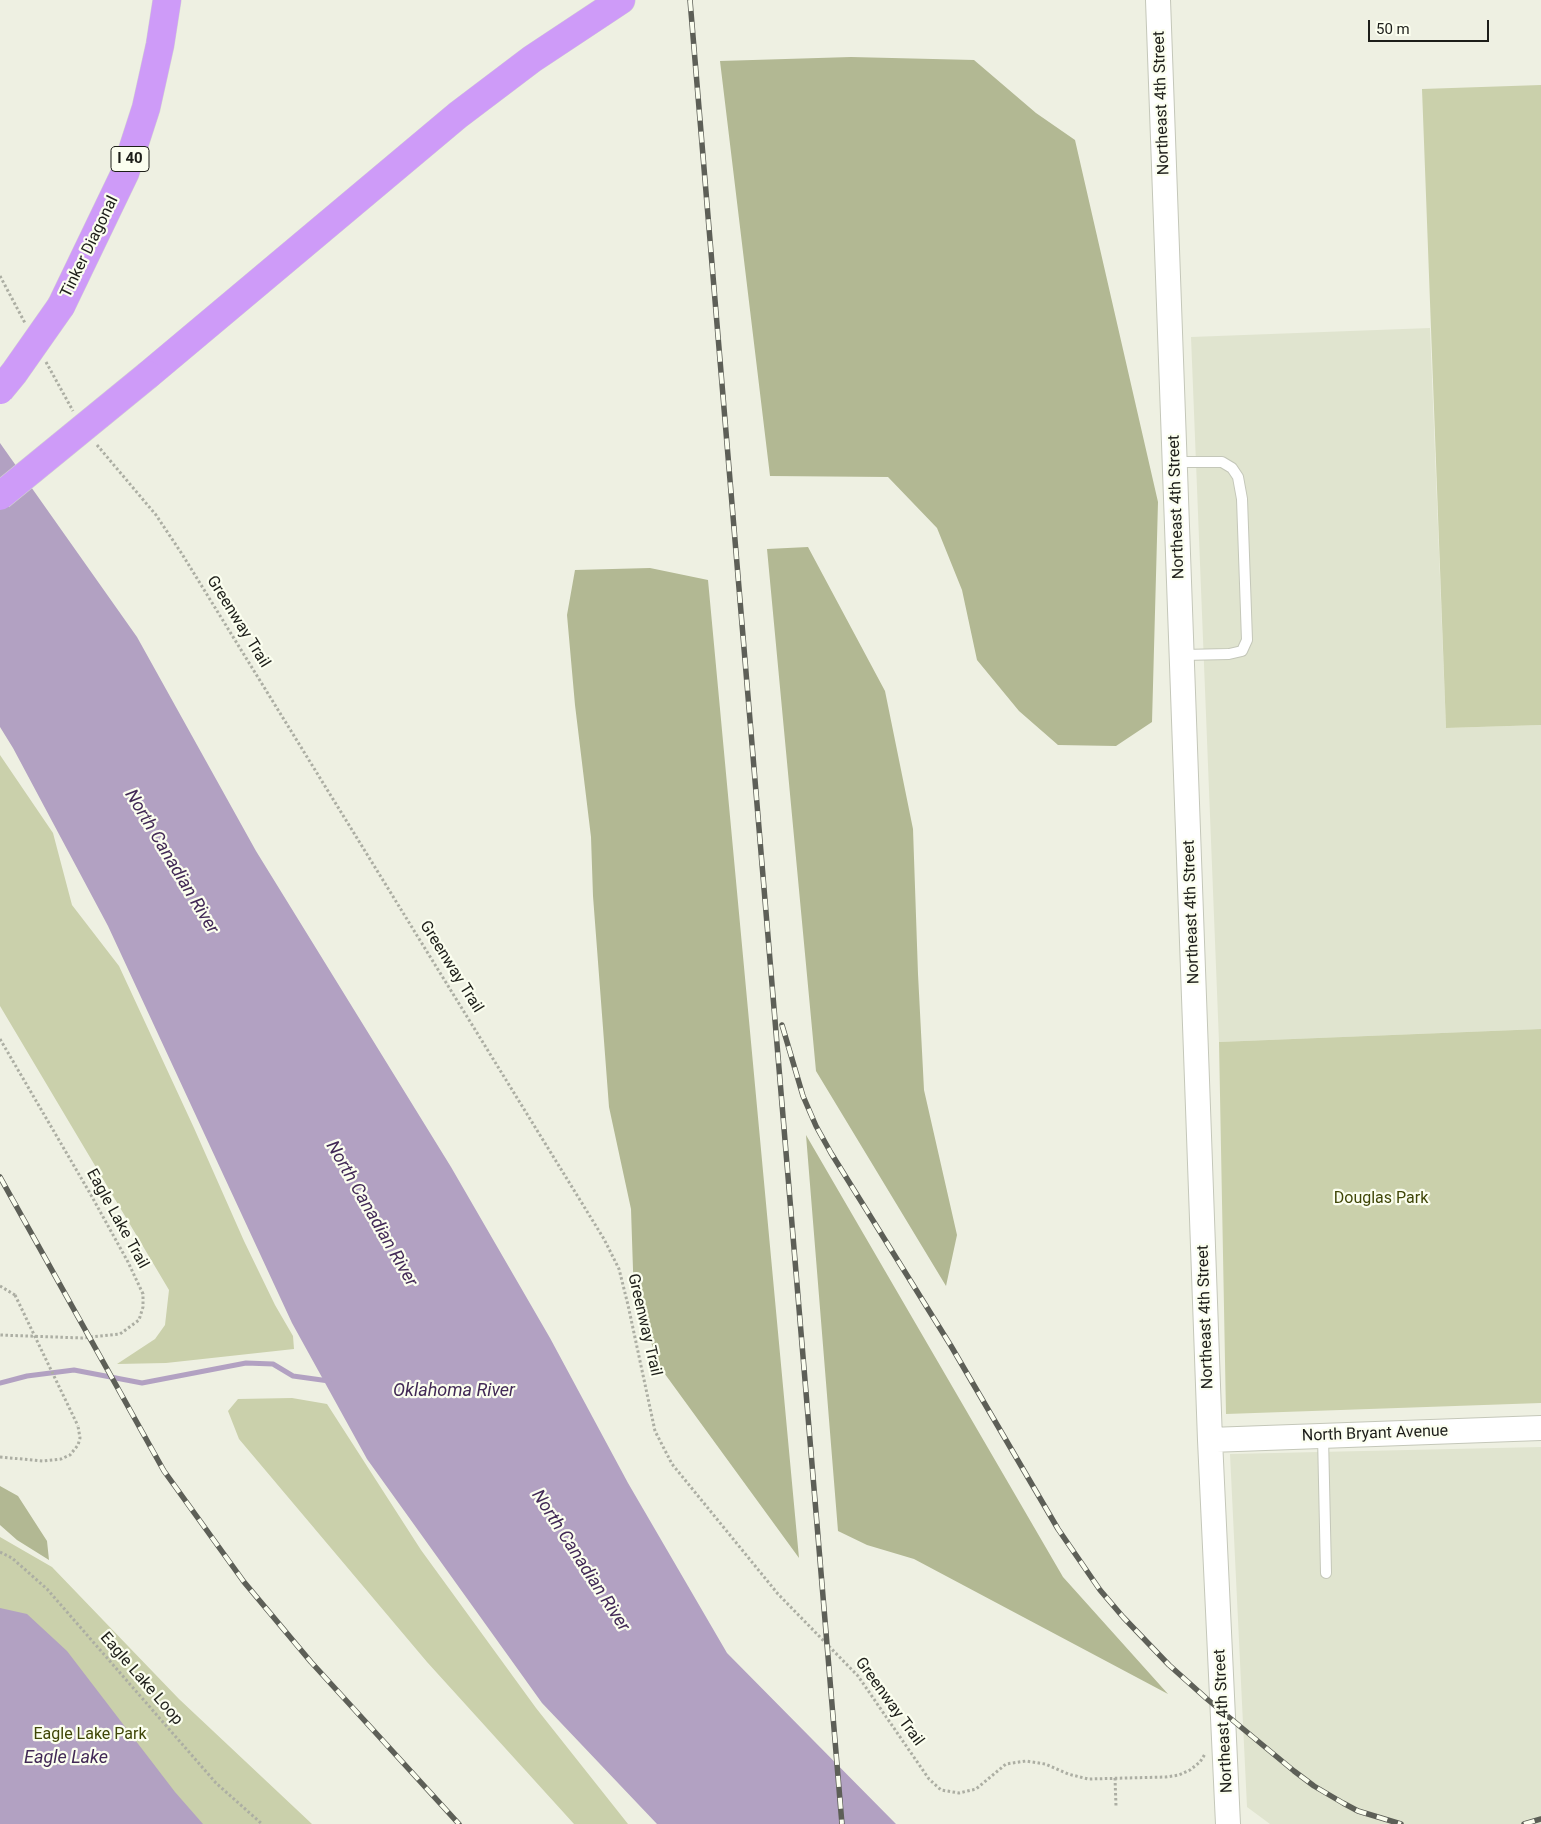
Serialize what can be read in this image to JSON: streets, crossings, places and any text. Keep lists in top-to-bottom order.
{
  "streets": {
    "highway": ["I 40", "Tinker Diagonal"],
    "street": ["Northeast 4th Street", "North Bryant Avenue"],
    "path": ["Greenway Trail", "Eagle Lake Trail", "Eagle Lake Loop"]
  },
  "crossings": [
    ["Northeast 4th Street", "North Bryant Avenue"]
  ],
  "water": ["North Canadian River", "Oklahoma River", "Eagle Lake"],
  "parks": ["Douglas Park", "Eagle Lake Park"],
  "scale_bar": "50 m"
}
